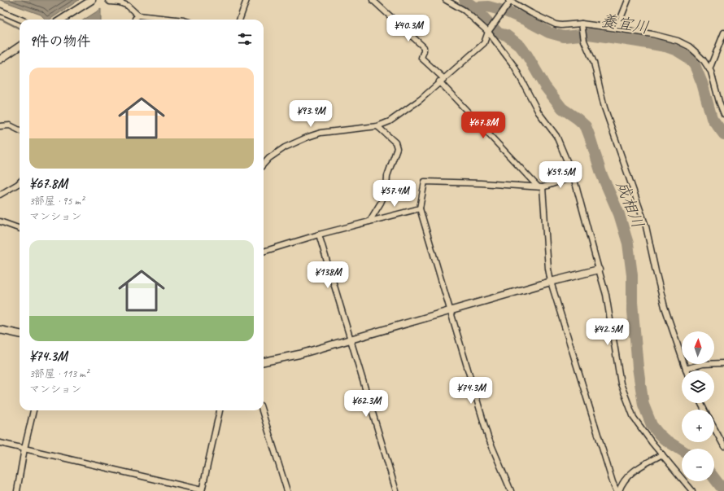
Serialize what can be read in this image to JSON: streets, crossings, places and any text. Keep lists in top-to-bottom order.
{
  "water": ["養宜川", "成相川"],
  "north": "top",
  "page": {
    "price": [
      "¥40.3M",
      "¥93.9M",
      "¥67.8M",
      "¥59.5M",
      "¥57.4M",
      "¥138M",
      "¥42.5M",
      "¥74.3M",
      "¥62.3M"
    ],
    "heading": "9件の物件",
    "list": [
      {
        "name": "¥67.8M",
        "note": "3部屋 · 95 m² · マンション"
      },
      {
        "name": "¥74.3M",
        "note": "3部屋 · 113 m² · マンション"
      }
    ],
    "map_buttons": ["+", "−"]
  }
}
